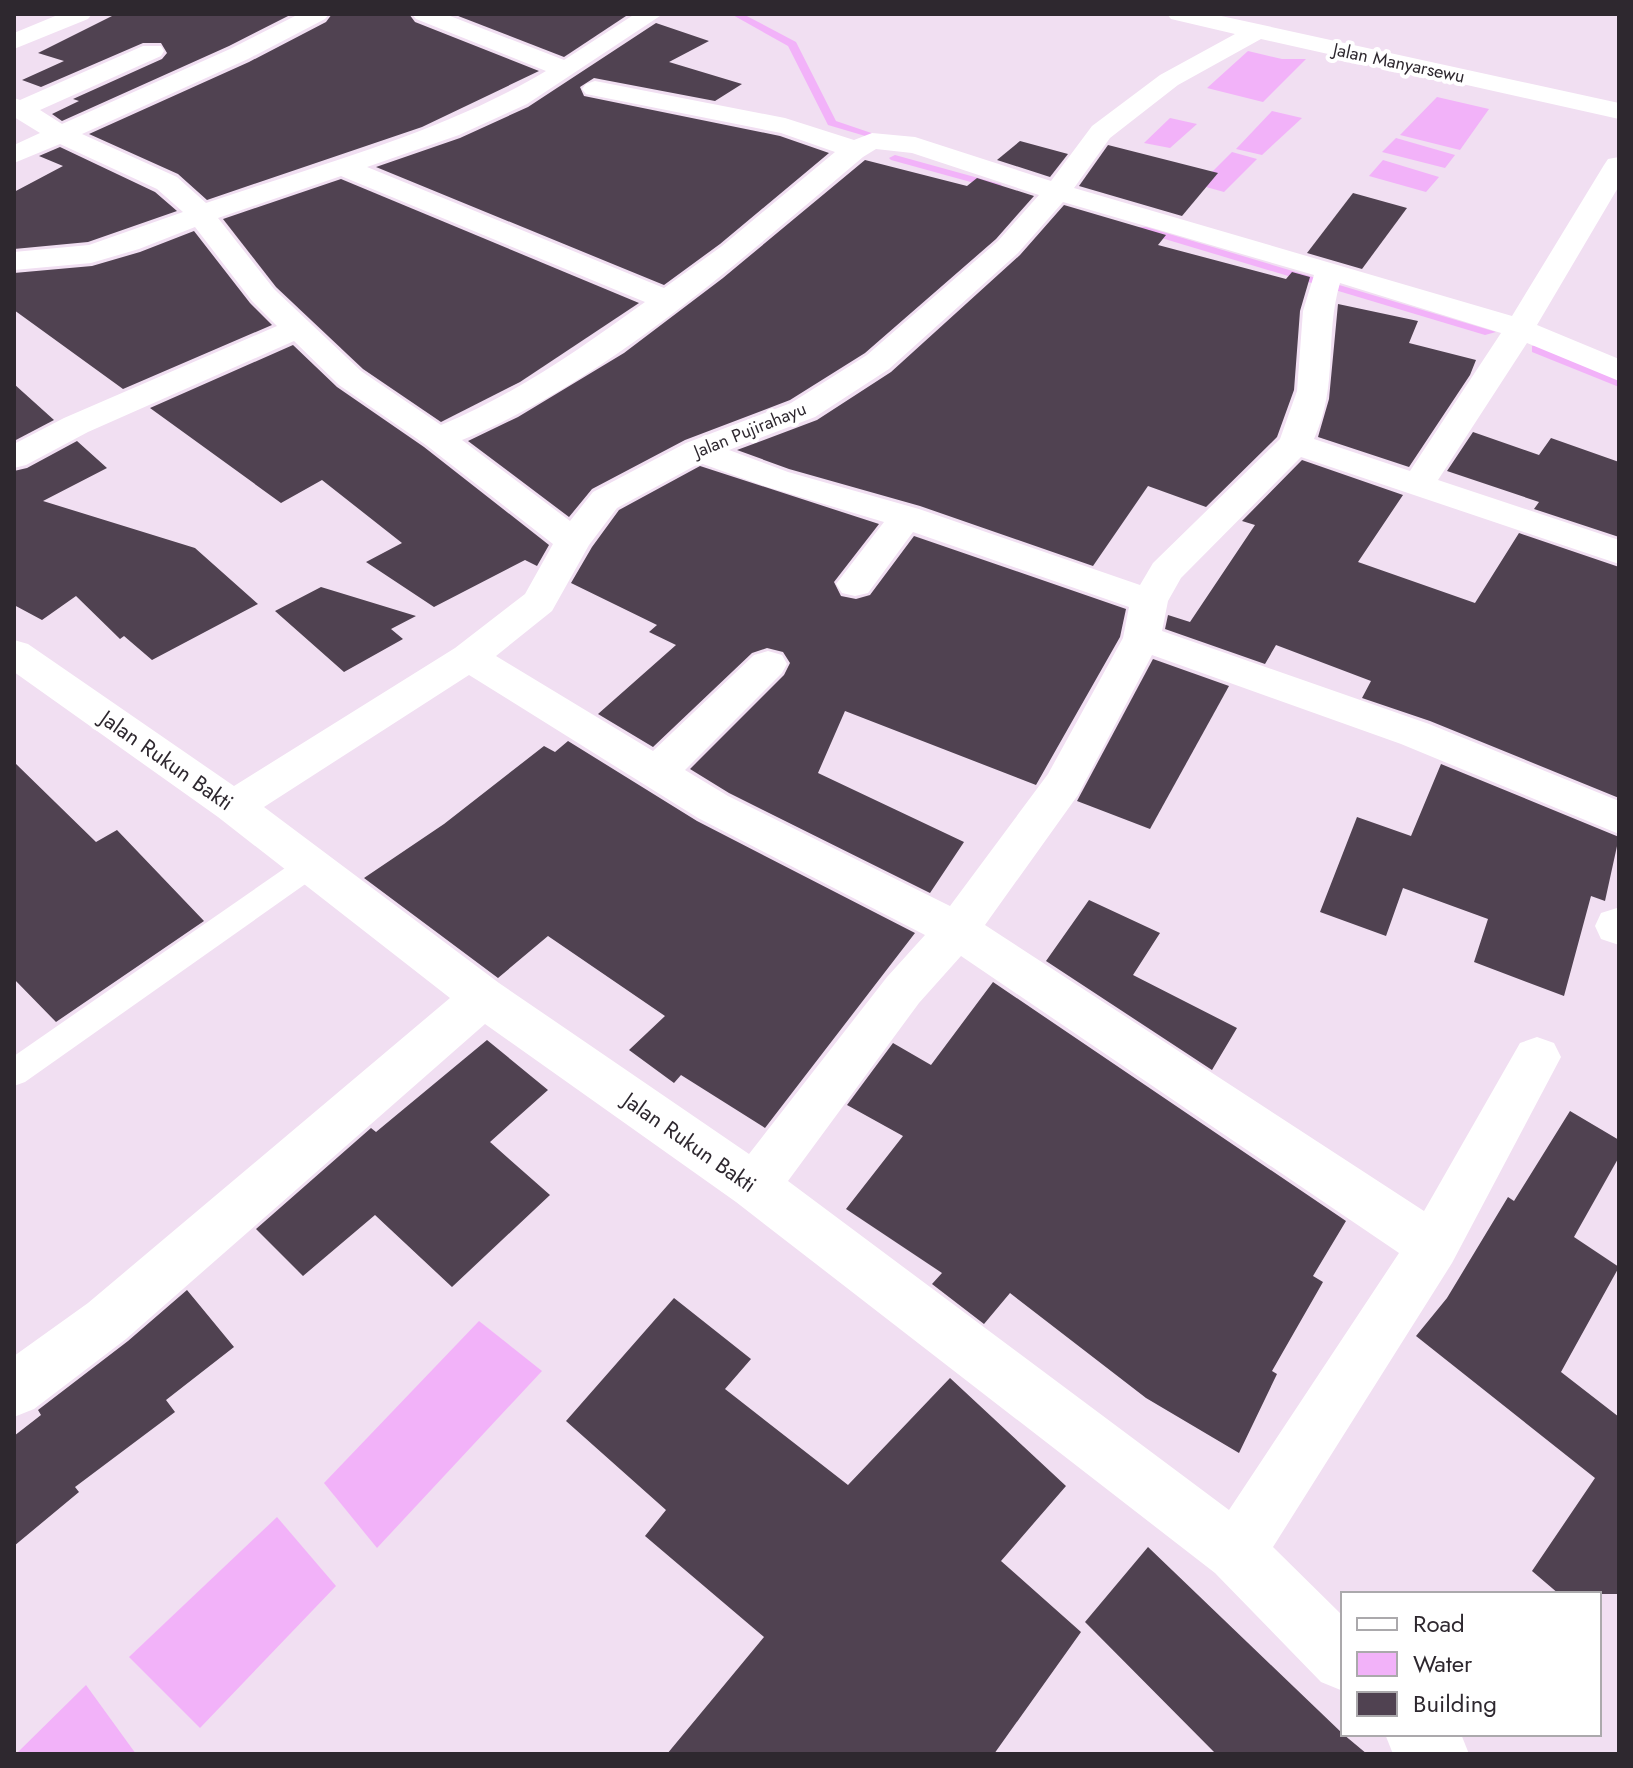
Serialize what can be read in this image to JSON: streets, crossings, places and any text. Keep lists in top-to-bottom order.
{
  "streets": {
    "street": ["Jalan Manyarsewu", "Jalan Pujirahayu", "Jalan Rukun Bakti"]
  },
  "crossings": [
    ["Jalan Manyarsewu", "Jalan Pujirahayu"],
    ["Jalan Pujirahayu", "Jalan Rukun Bakti"]
  ],
  "legend": ["Road", "Water", "Building"]
}
